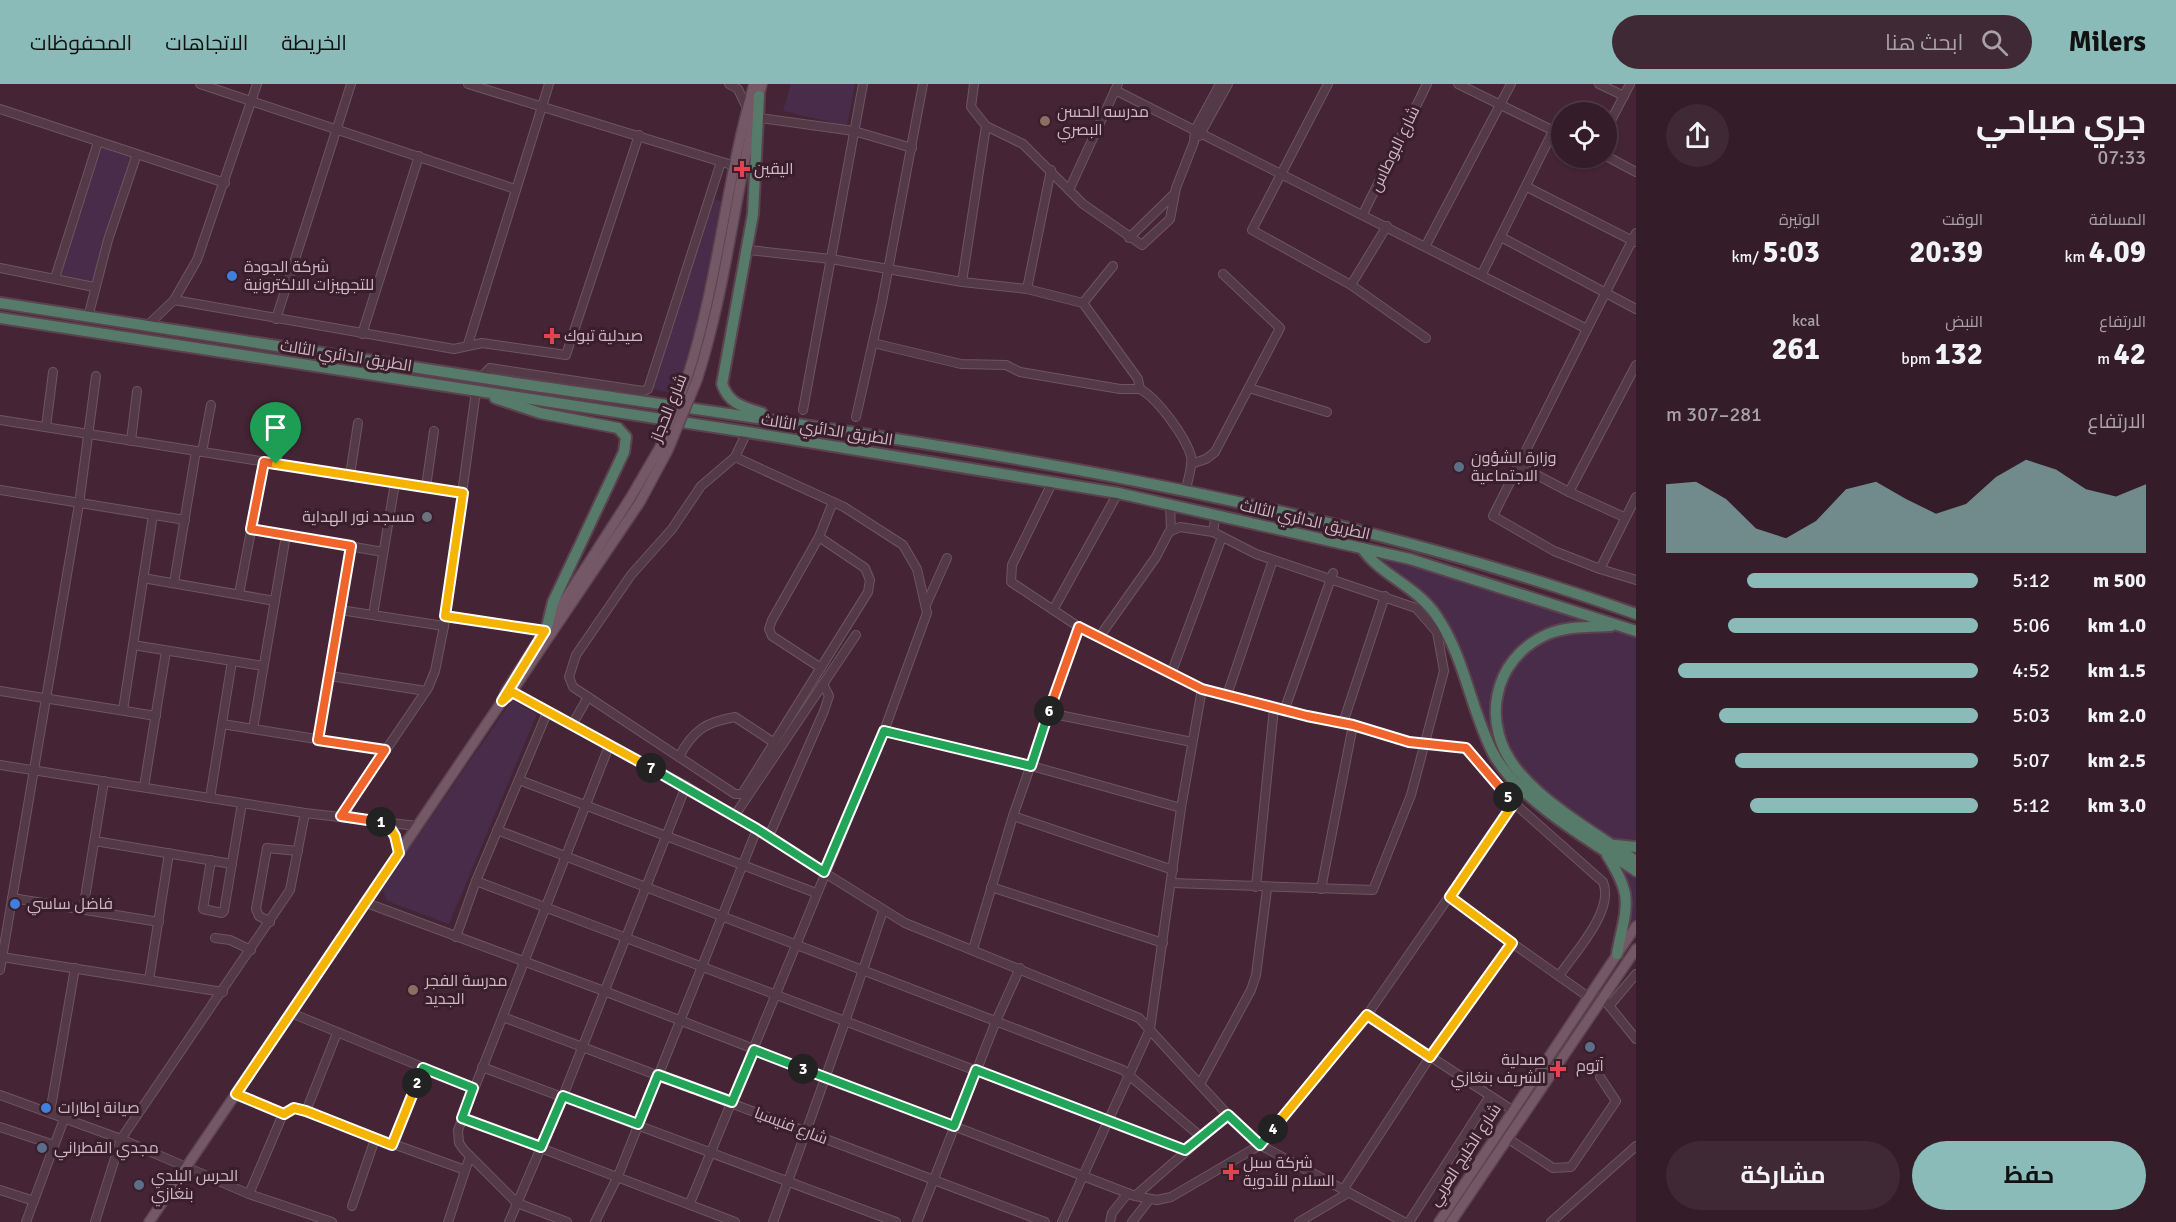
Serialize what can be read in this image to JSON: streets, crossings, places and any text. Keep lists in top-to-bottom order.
{
  "streets": {
    "highway": ["الطريق الدائري الثالث"],
    "main road": ["شارع الحجاز", "شارع الخليج العربي"],
    "street": ["شارع البوطاس", "شارع فنيسيا"]
  },
  "places": {
    "other": [
      "مدرسه الحسن البصري",
      "شركة الجودة للتجهيزات الالكترونية",
      "وزارة الشؤون الاجتماعية",
      "مسجد نور الهداية",
      "فاضل ساسي",
      "مدرسة الفجر الجديد",
      "آتوم",
      "صيانة إطارات",
      "مجدي القطراني",
      "الحرس البلدي بنغازي"
    ],
    "health": [
      "اليقين",
      "صيدلية تبوك",
      "صيدلية الشريف بنغازي",
      "شركة سبل السلام للأدوية"
    ]
  },
  "page": {
    "header": "Milers",
    "search": "ابحث هنا",
    "nav": ["الخريطة", "الاتجاهات", "المحفوظات"],
    "heading": ["جري صباحي", "07:33"],
    "stats": [
      ["المسافة", "4.09 km"],
      ["الوقت", "20:39"],
      ["الوتيرة", "5:03 /km"],
      ["الارتفاع", "42 m"],
      ["النبض", "132 bpm"],
      ["kcal", "261"]
    ],
    "chart": ["الارتفاع", "281–307 m"],
    "list": [
      {
        "name": "500 m",
        "note": "5:12"
      },
      {
        "name": "1.0 km",
        "note": "5:06"
      },
      {
        "name": "1.5 km",
        "note": "4:52"
      },
      {
        "name": "2.0 km",
        "note": "5:03"
      },
      {
        "name": "2.5 km",
        "note": "5:07"
      },
      {
        "name": "3.0 km",
        "note": "5:12"
      }
    ],
    "pins": [
      "6",
      "7",
      "5",
      "1",
      "3",
      "2",
      "4"
    ],
    "buttons": ["حفظ", "مشاركة"]
  }
}
